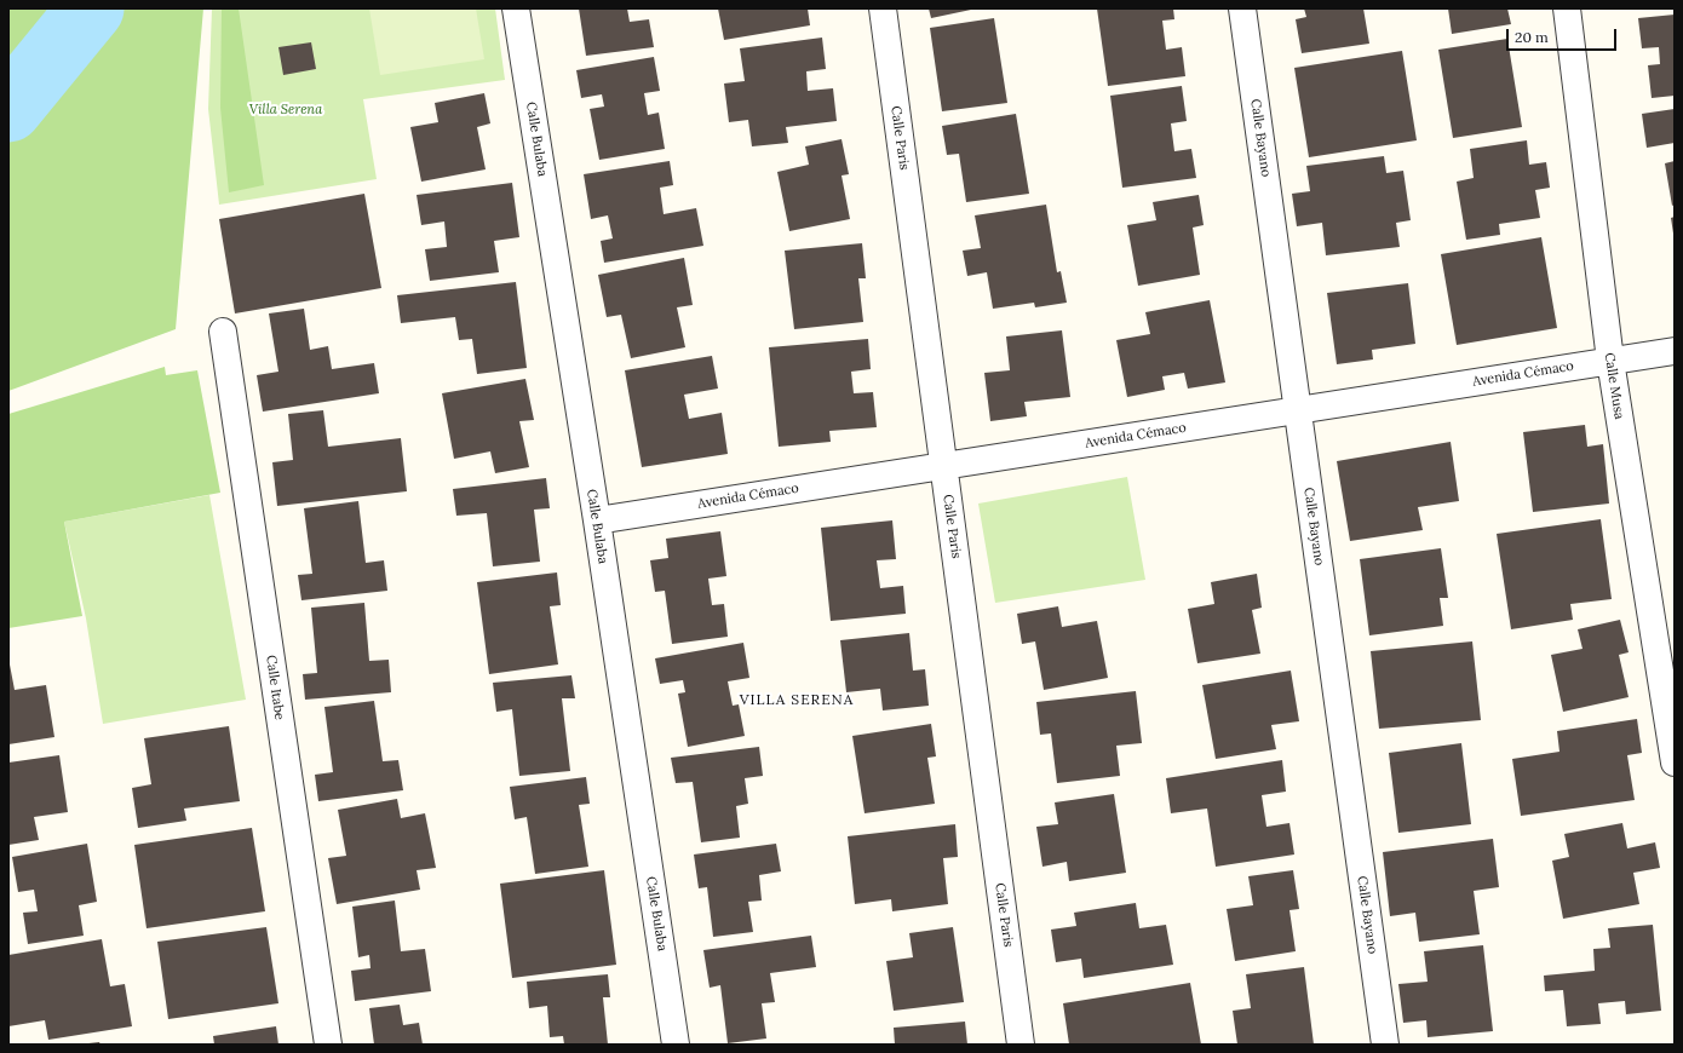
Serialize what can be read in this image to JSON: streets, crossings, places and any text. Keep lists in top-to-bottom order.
{
  "streets": {
    "street": [
      "Calle Paris",
      "Calle Bayano",
      "Calle Bulaba",
      "Avenida Cémaco",
      "Calle Musa",
      "Calle Itabe"
    ]
  },
  "crossings": [
    ["Calle Paris", "Avenida Cémaco"],
    ["Calle Bayano", "Avenida Cémaco"],
    ["Calle Bulaba", "Avenida Cémaco"],
    ["Avenida Cémaco", "Calle Musa"]
  ],
  "districts": ["VILLA SERENA"],
  "parks": ["Villa Serena"],
  "scale_bar": "20 m"
}
